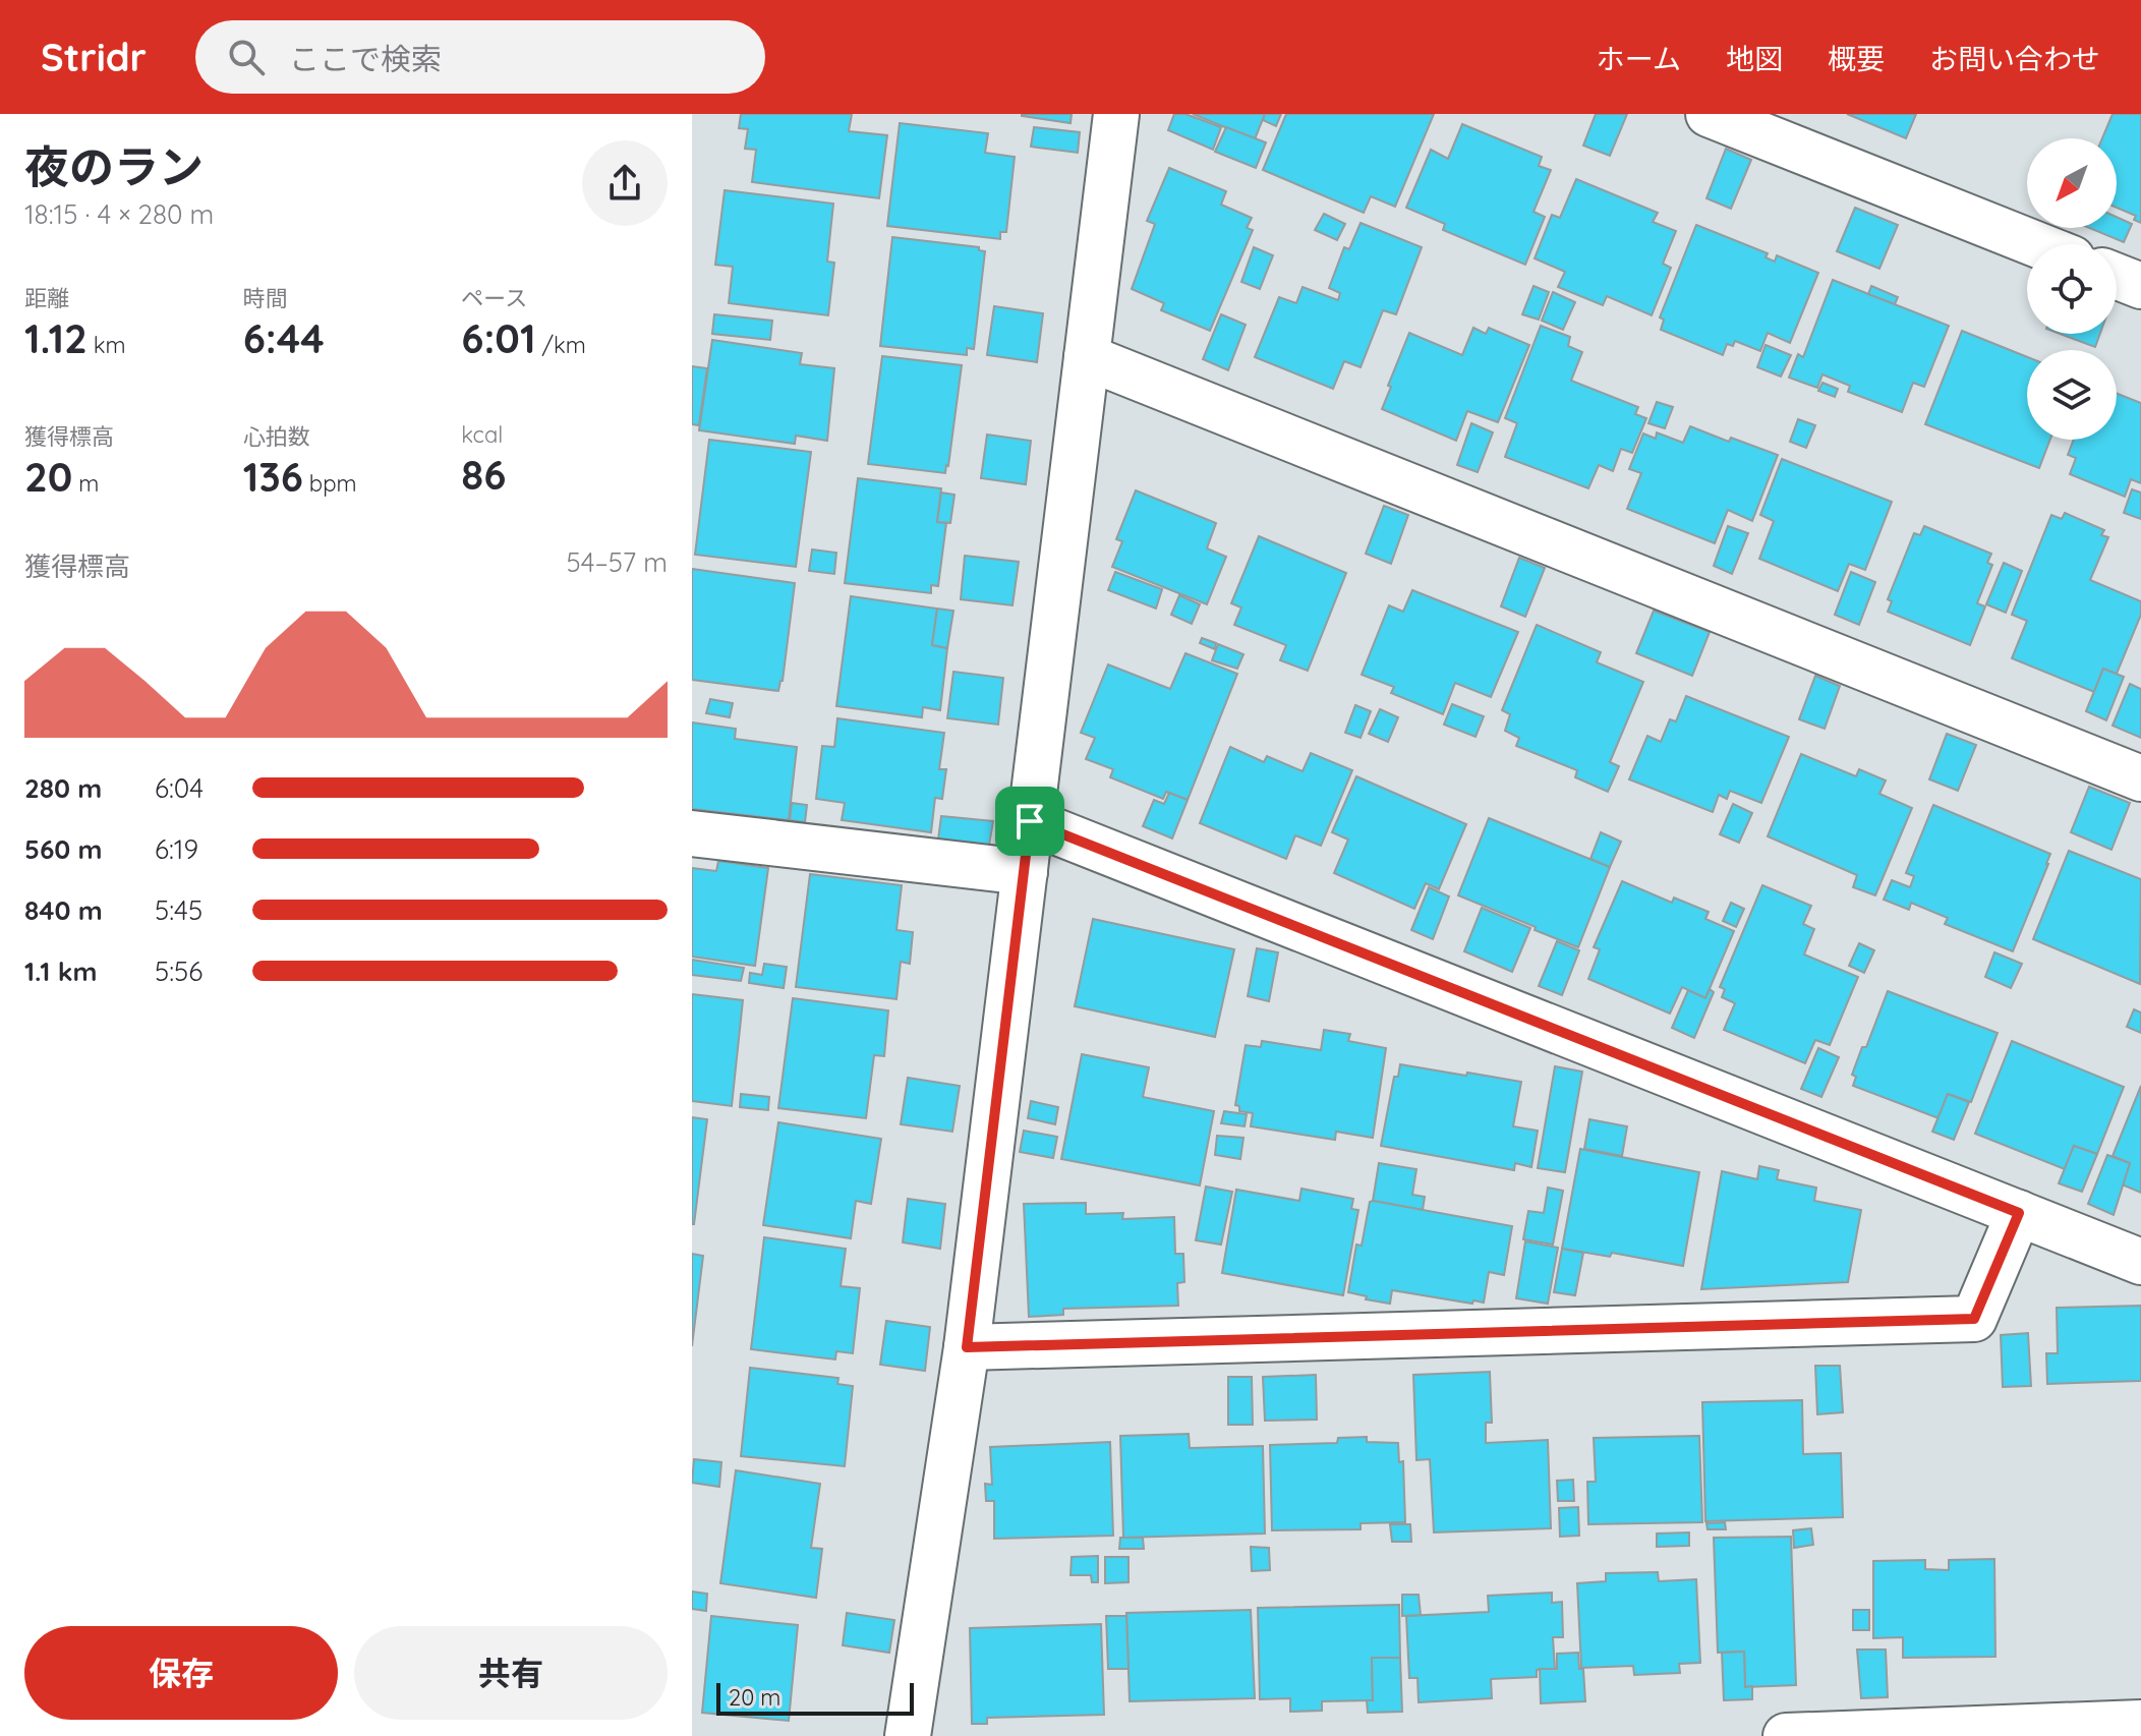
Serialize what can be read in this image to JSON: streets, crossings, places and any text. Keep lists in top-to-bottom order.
{
  "scale_bar": "20 m",
  "north": "bottom left",
  "page": {
    "header": "Stridr",
    "search": "ここで検索",
    "nav": [
      "ホーム",
      "地図",
      "概要",
      "お問い合わせ"
    ],
    "heading": ["夜のラン", "18:15 · 4 × 280 m"],
    "stats": [
      ["距離", "1.12 km"],
      ["時間", "6:44"],
      ["ペース", "6:01 /km"],
      ["獲得標高", "20 m"],
      ["心拍数", "136 bpm"],
      ["kcal", "86"]
    ],
    "chart": ["獲得標高", "54–57 m"],
    "list": [
      {
        "name": "280 m",
        "note": "6:04"
      },
      {
        "name": "560 m",
        "note": "6:19"
      },
      {
        "name": "840 m",
        "note": "5:45"
      },
      {
        "name": "1.1 km",
        "note": "5:56"
      }
    ],
    "buttons": ["保存", "共有"],
    "scale": "20 m"
  }
}
